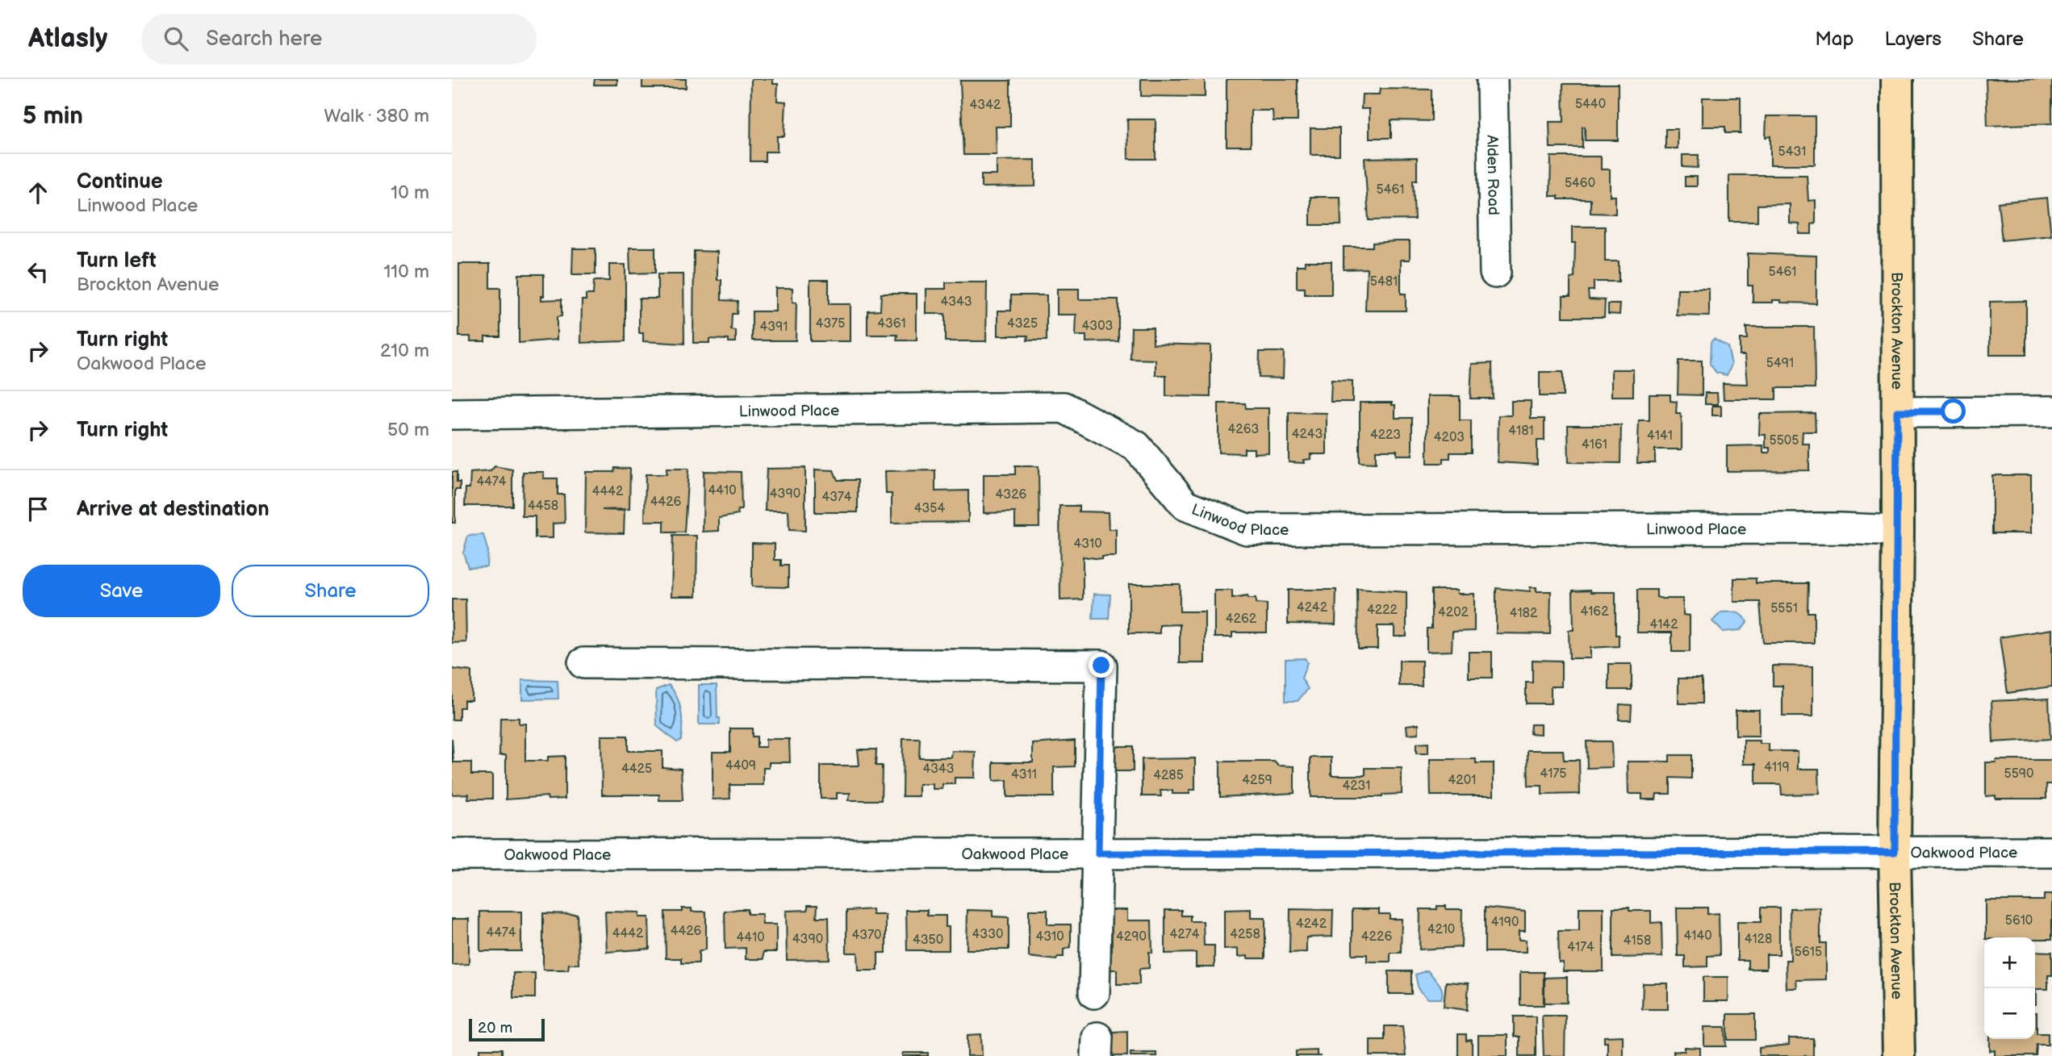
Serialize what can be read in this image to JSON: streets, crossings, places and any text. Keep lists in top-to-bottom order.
{
  "streets": {
    "main road": ["Brockton Avenue"],
    "street": ["Alden Road", "Linwood Place", "Oakwood Place"]
  },
  "crossings": [
    ["Brockton Avenue", "Linwood Place"],
    ["Brockton Avenue", "Oakwood Place"]
  ],
  "house_numbers": [
    "5440",
    "4342",
    "5431",
    "5460",
    "5461",
    "5461",
    "5481",
    "4343",
    "4375",
    "4361",
    "4325",
    "4303",
    "4391",
    "5491",
    "4263",
    "4181",
    "4243",
    "4223",
    "4141",
    "4203",
    "5505",
    "4161",
    "4474",
    "4410",
    "4442",
    "4390",
    "4326",
    "4374",
    "4426",
    "4458",
    "4354",
    "4310",
    "4242",
    "5551",
    "4222",
    "4162",
    "4202",
    "4182",
    "4262",
    "4142",
    "4409",
    "4119",
    "4425",
    "4343",
    "4175",
    "5590",
    "4311",
    "4285",
    "4259",
    "4201",
    "4231",
    "5610",
    "4190",
    "4242",
    "4210",
    "4426",
    "4474",
    "4442",
    "4330",
    "4274",
    "4258",
    "4370",
    "4140",
    "4310",
    "4290",
    "4226",
    "4410",
    "4390",
    "4128",
    "4350",
    "4158",
    "4174",
    "5615"
  ],
  "scale_bar": "20 m",
  "page": {
    "header": "Atlasly",
    "search": "Search here",
    "nav": ["Map", "Layers", "Share"],
    "heading": ["5 min", "Walk · 380 m"],
    "list": [
      ["Continue", "Linwood Place", "10 m"],
      ["Turn left", "Brockton Avenue", "110 m"],
      ["Turn right", "Oakwood Place", "210 m"],
      ["Turn right", "50 m"],
      "Arrive at destination"
    ],
    "buttons": ["Save", "Share"],
    "map_buttons": ["+", "−"],
    "scale": "20 m"
  }
}
